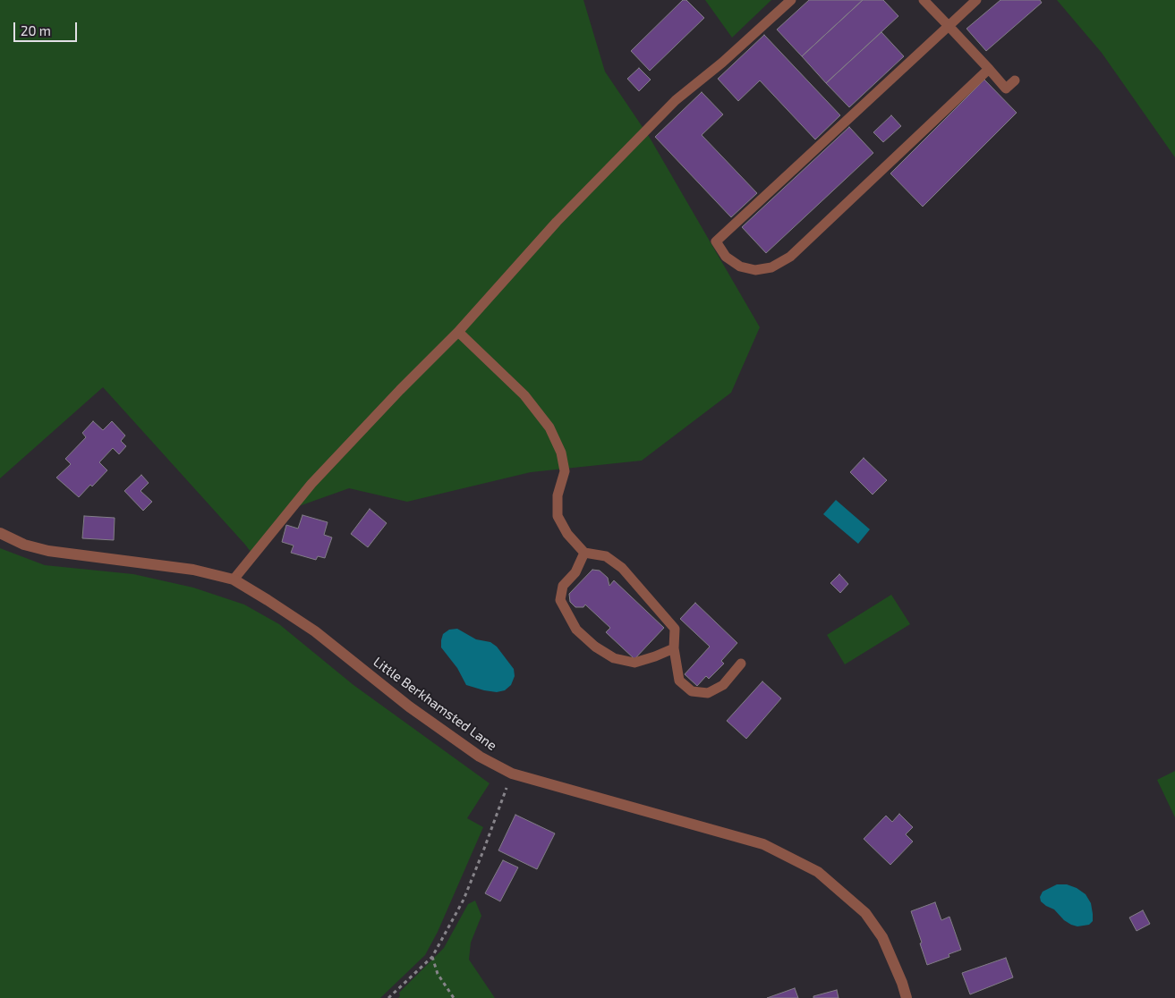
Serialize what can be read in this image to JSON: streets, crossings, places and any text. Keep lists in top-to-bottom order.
{
  "streets": {
    "street": ["Little Berkhamsted Lane"]
  },
  "scale_bar": "20 m"
}
